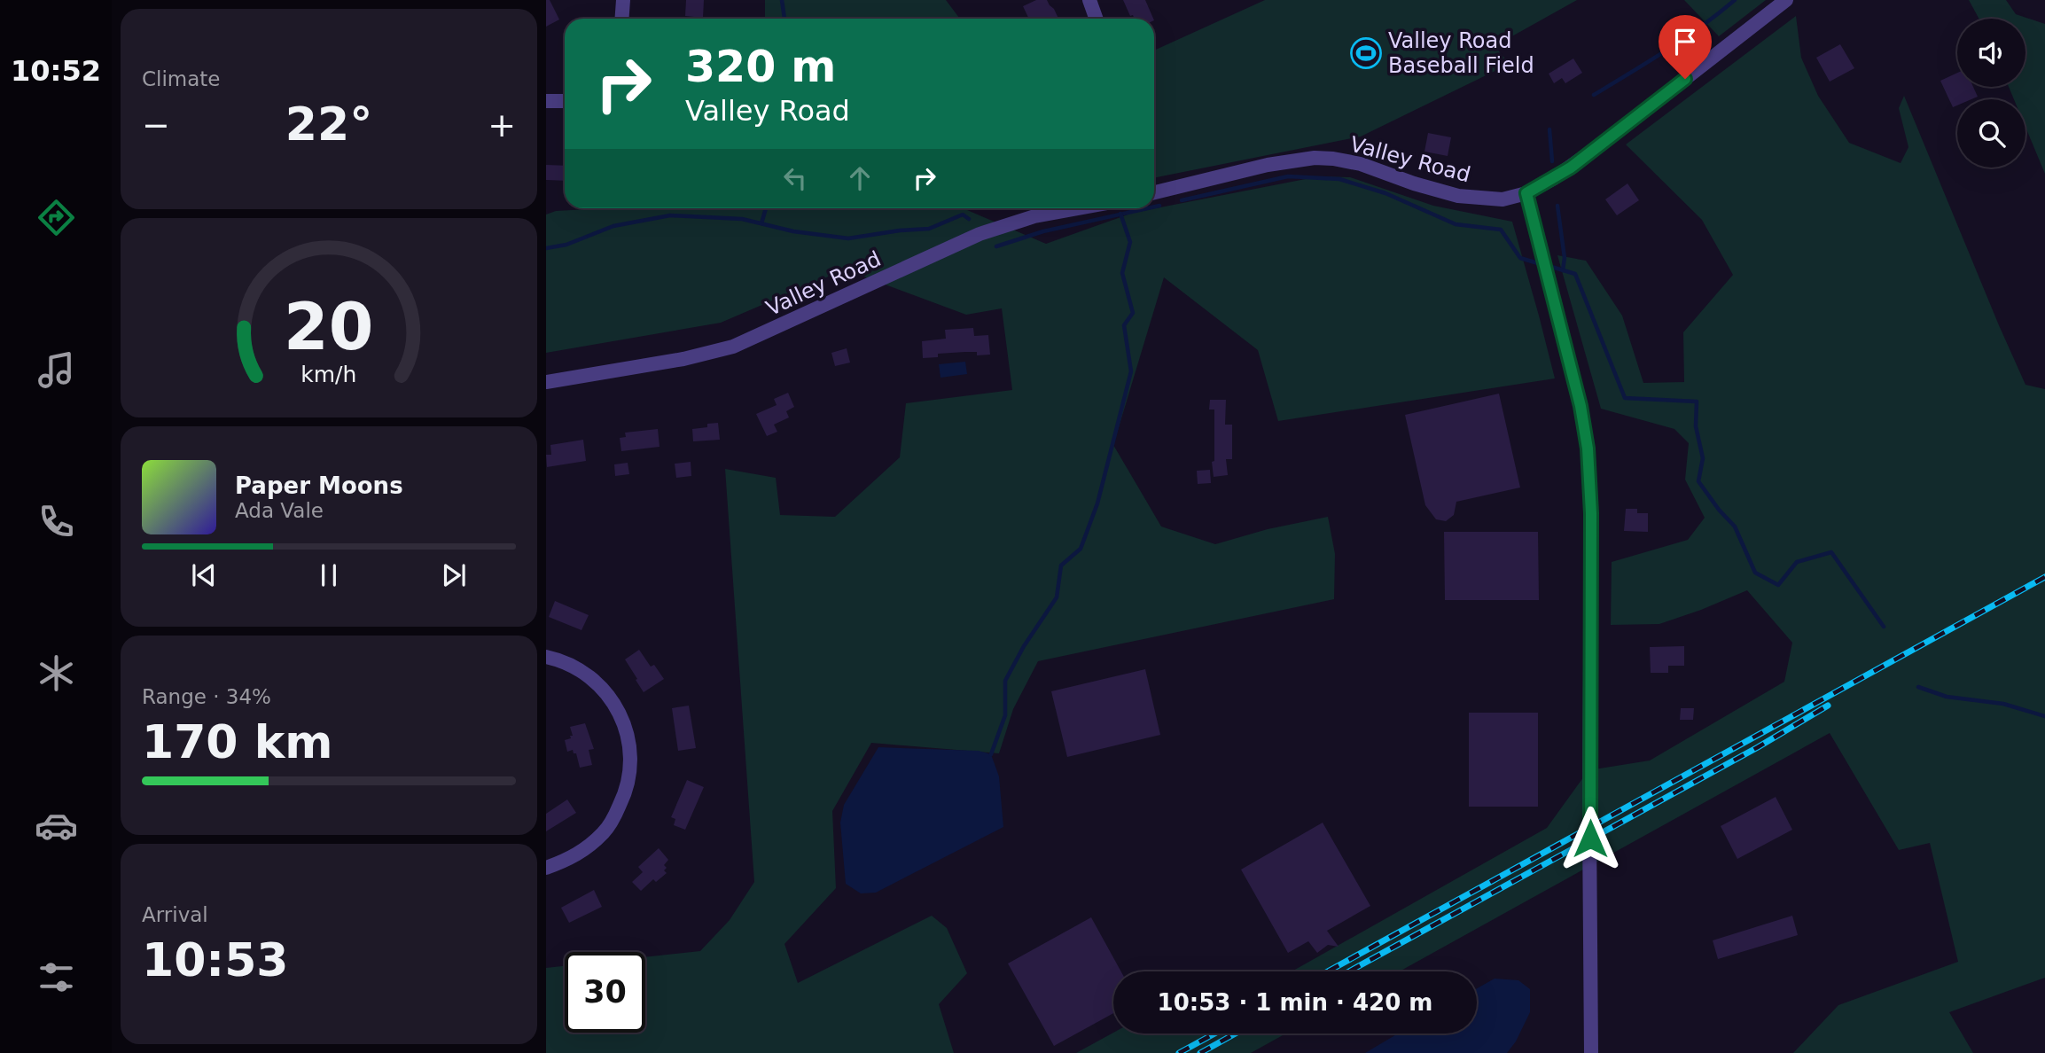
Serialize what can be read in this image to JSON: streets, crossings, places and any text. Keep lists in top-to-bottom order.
{
  "streets": {
    "street": ["Valley Road"]
  },
  "places": {
    "sports": ["Valley Road Baseball Field"]
  },
  "page": {
    "tabs": "10:52",
    "tile": [
      "Climate",
      ["Range · 34%", "170 km"],
      ["Arrival", "10:53"]
    ],
    "turn": ["320 m", "Valley Road"],
    "heat": ["−", "22°", "+"],
    "song": ["Paper Moons", "Ada Vale"],
    "limit": "30",
    "trip": "10:53 · 1 min · 420 m",
    "gauge": ["20", "km/h"]
  }
}
